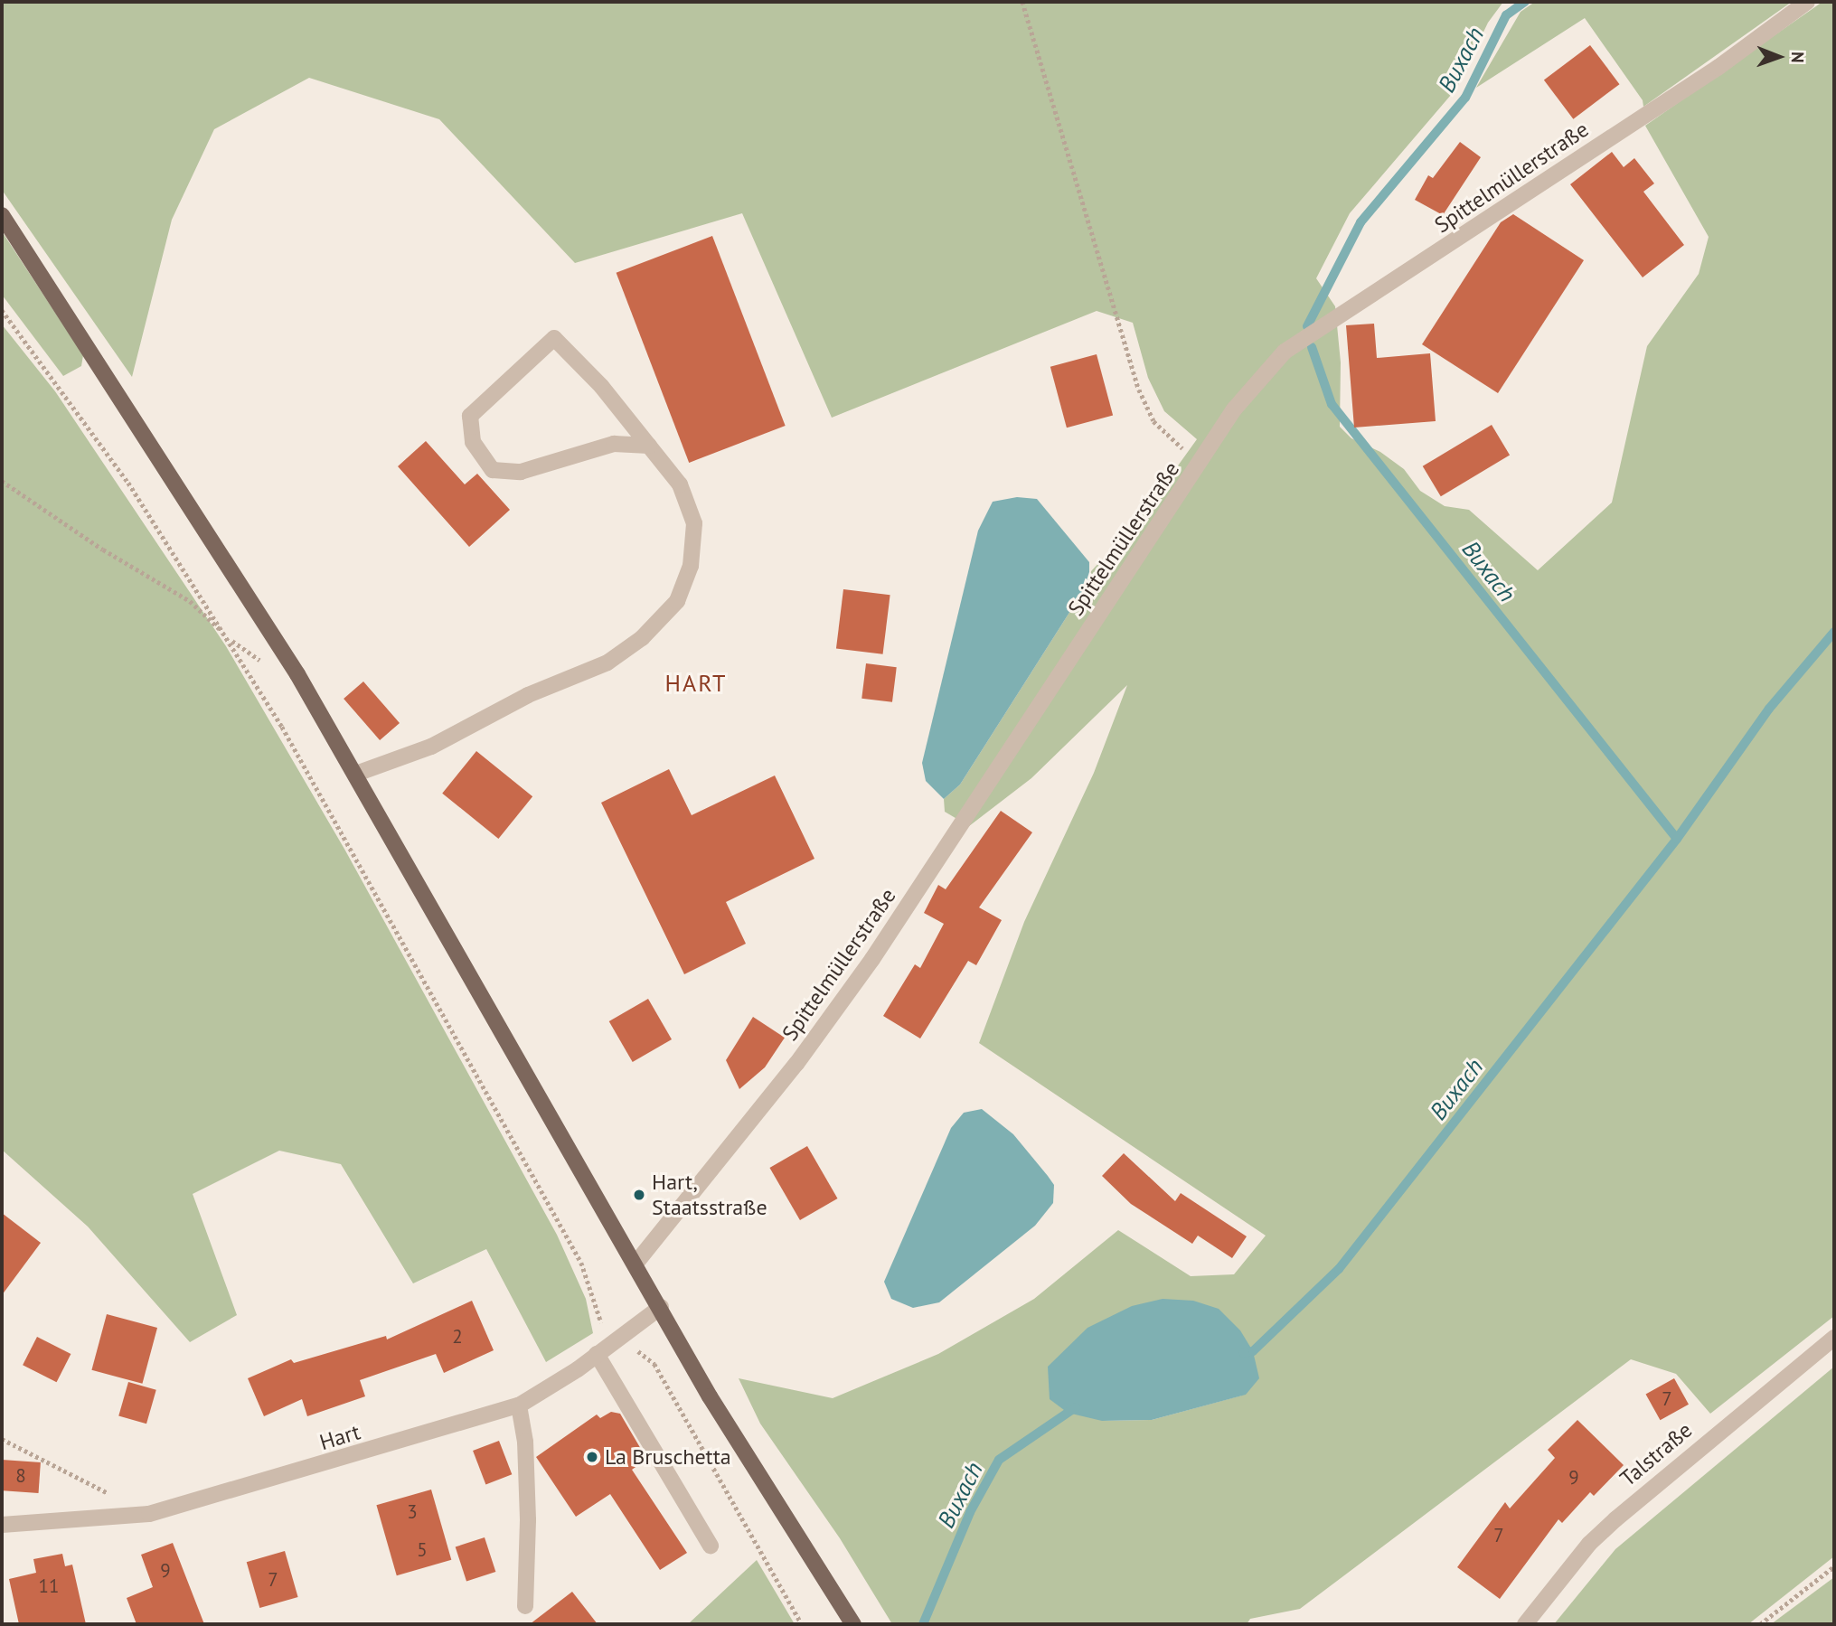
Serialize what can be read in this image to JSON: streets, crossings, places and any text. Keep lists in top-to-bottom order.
{
  "streets": {
    "street": ["Spittelmüllerstraße", "Hart", "Talstraße"]
  },
  "districts": ["HART"],
  "water": ["Buxach"],
  "places": ["Hart, Staatsstraße", "La Bruschetta"],
  "house_numbers": [
    "2",
    "7",
    "8",
    "9",
    "3",
    "7",
    "5",
    "9",
    "7",
    "11"
  ],
  "north": "right"
}
